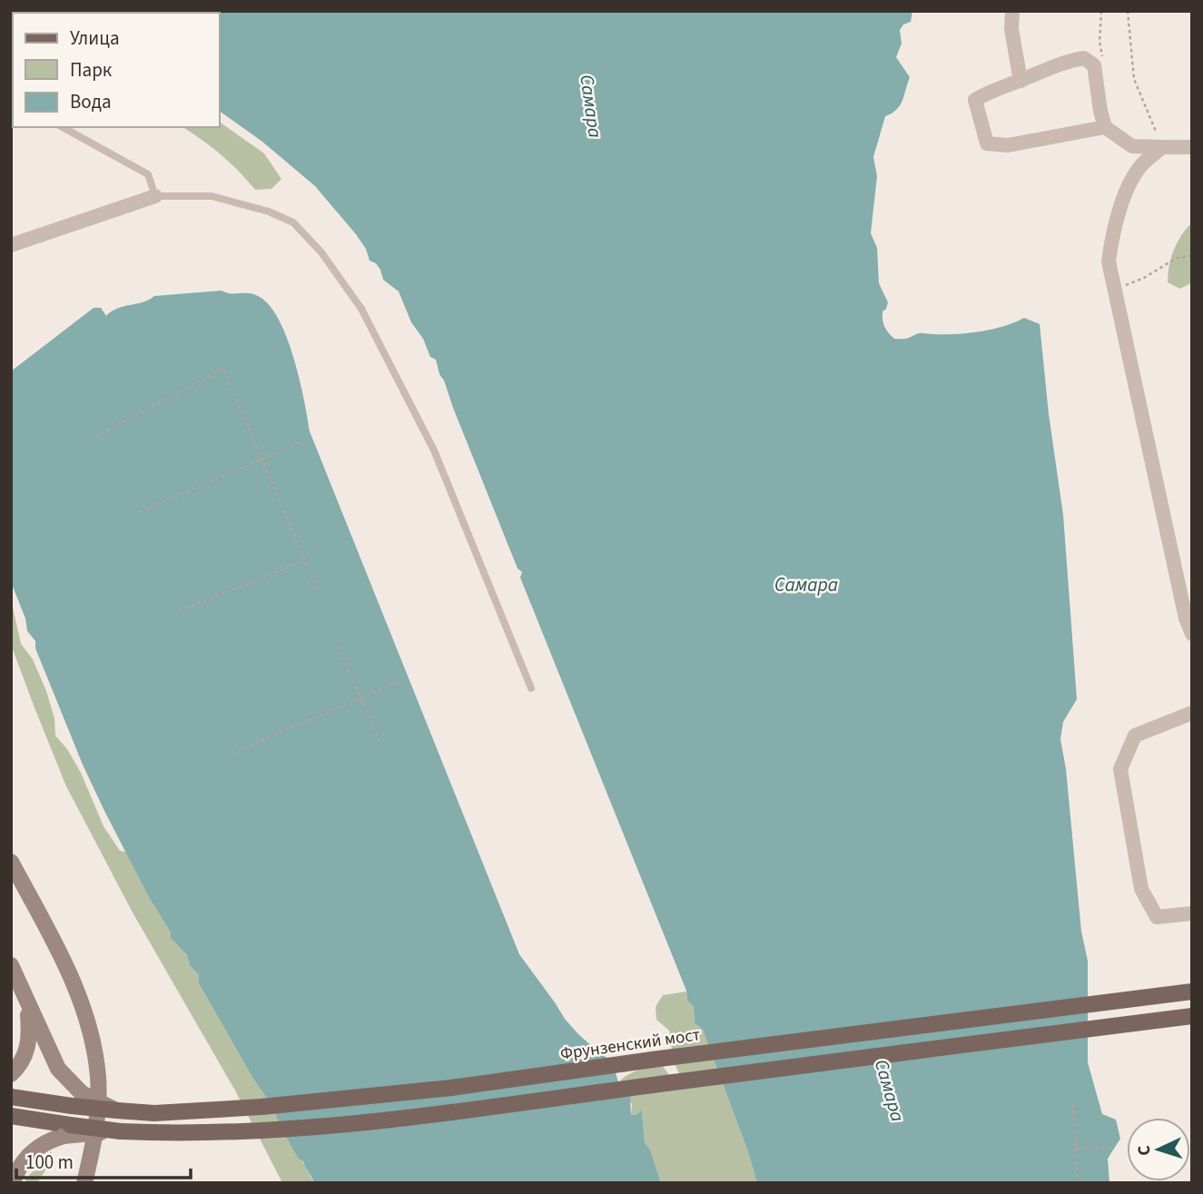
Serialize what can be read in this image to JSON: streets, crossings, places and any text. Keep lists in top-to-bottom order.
{
  "streets": {
    "main road": ["Фрунзенский мост"]
  },
  "water": ["Самара"],
  "legend": ["Улица", "Парк", "Вода"],
  "scale_bar": "100 m",
  "north": "left"
}
